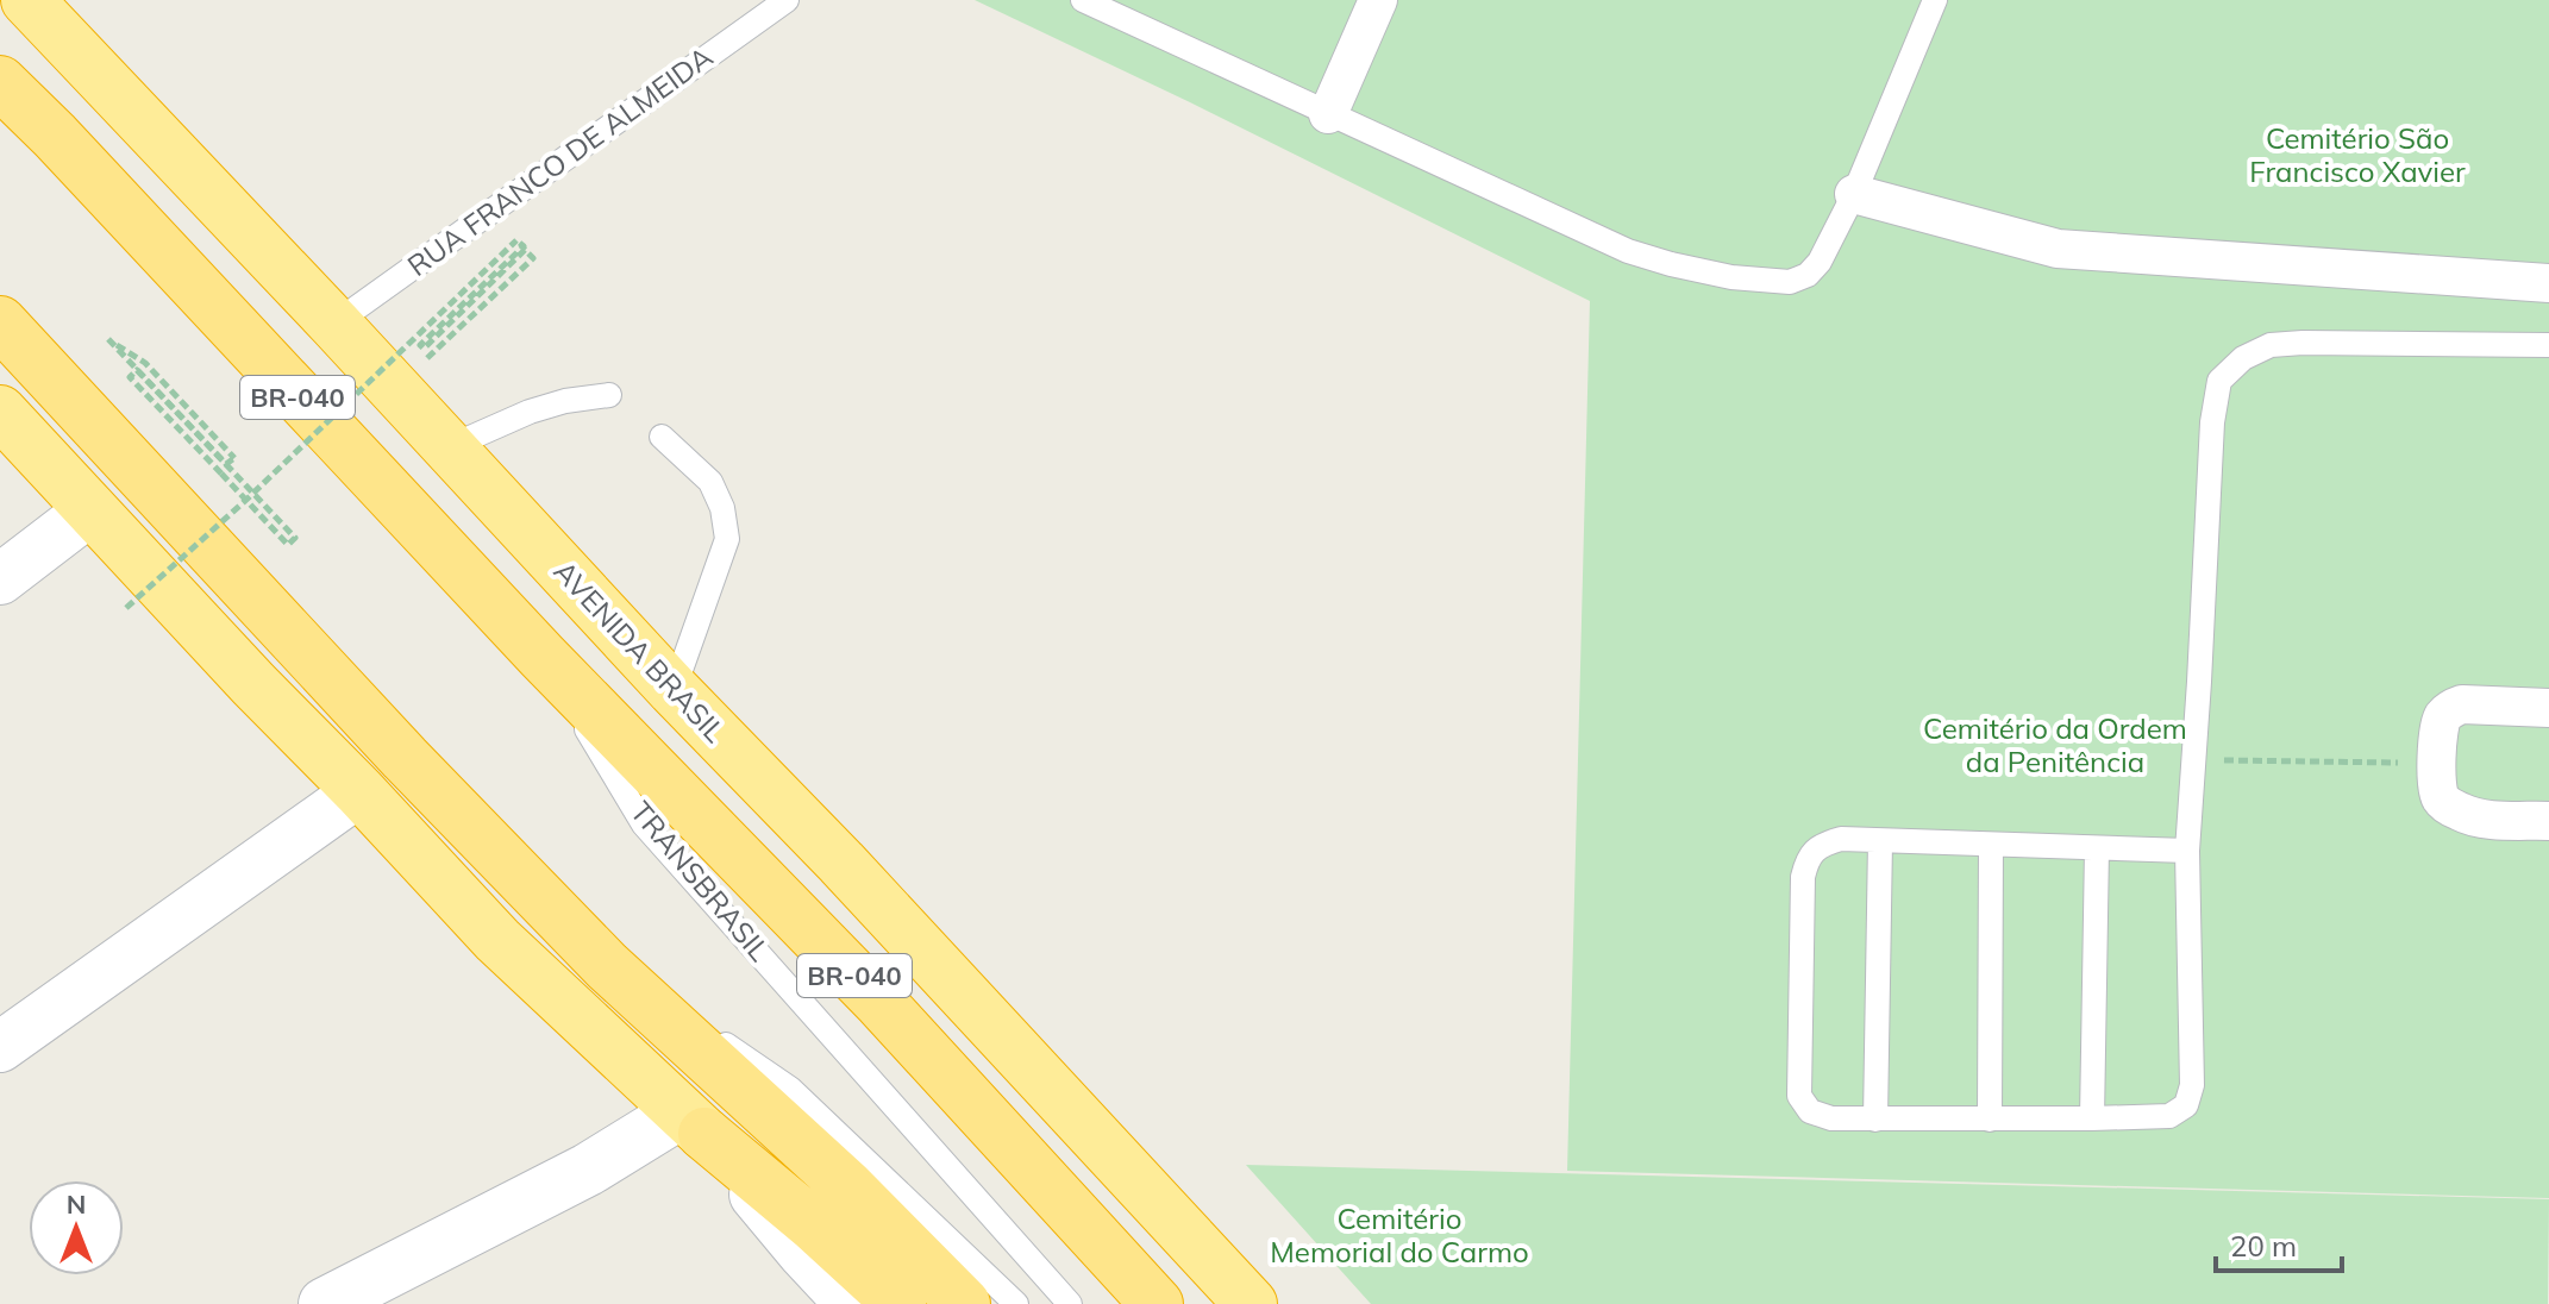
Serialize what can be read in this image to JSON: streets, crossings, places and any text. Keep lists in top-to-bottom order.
{
  "streets": {
    "highway": ["BR-040", "AVENIDA BRASIL"],
    "lane": ["RUA FRANCO DE ALMEIDA", "TRANSBRASIL"]
  },
  "crossings": [
    ["RUA FRANCO DE ALMEIDA", "AVENIDA BRASIL"],
    ["BR-040", "TRANSBRASIL"]
  ],
  "parks": ["Cemitério São Francisco Xavier", "Cemitério da Ordem da Penitência", "Cemitério Memorial do Carmo"],
  "scale_bar": "20 m",
  "north": "top"
}
